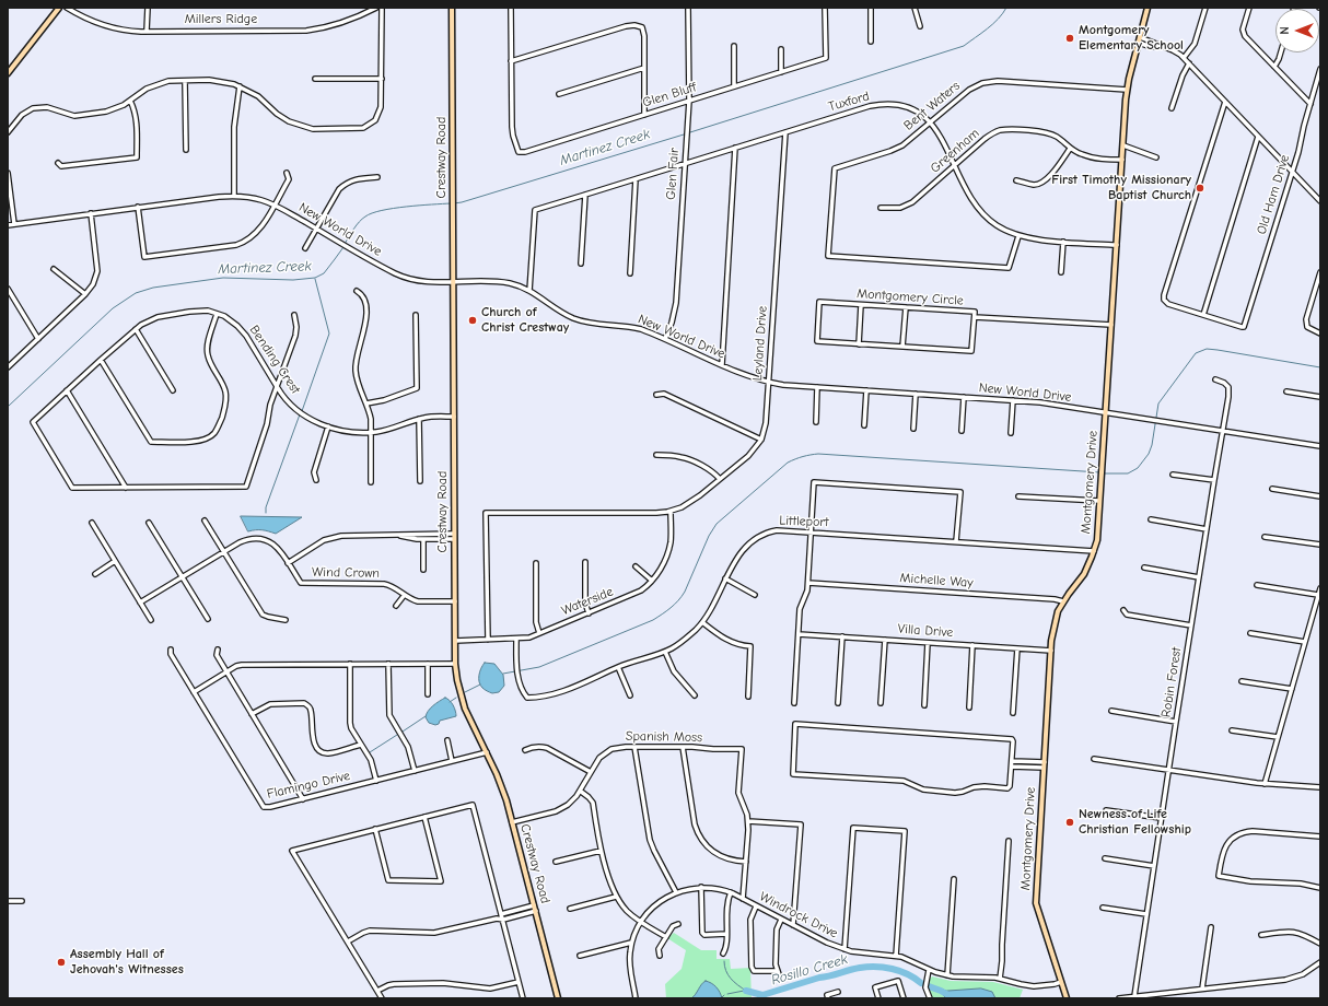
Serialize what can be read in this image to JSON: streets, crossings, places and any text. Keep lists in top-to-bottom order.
{
  "streets": {
    "main road": ["Crestway Road", "Montgomery Drive"],
    "street": [
      "Millers Ridge",
      "Glen Bluff",
      "Tuxford",
      "Bent Waters",
      "Greenham",
      "Glen Fair",
      "Old Ham Drive",
      "New World Drive",
      "Montgomery Circle",
      "Leyland Drive",
      "Bending Crest",
      "Littleport",
      "Wind Crown",
      "Michelle Way",
      "Waterside",
      "Villa Drive",
      "Robin Forest",
      "Spanish Moss",
      "Flamingo Drive",
      "Windrock Drive"
    ]
  },
  "crossings": [
    ["Glen Bluff", "Glen Fair"],
    ["Tuxford", "Bent Waters"],
    ["Tuxford", "Greenham"],
    ["Tuxford", "Glen Fair"],
    ["Tuxford", "New World Drive"],
    ["Tuxford", "Leyland Drive"],
    ["Tuxford", "Montgomery Drive"],
    ["Bent Waters", "Montgomery Drive"],
    ["Greenham", "Montgomery Drive"],
    ["Crestway Road", "New World Drive"],
    ["Crestway Road", "Bending Crest"],
    ["Crestway Road", "Wind Crown"],
    ["Crestway Road", "Waterside"],
    ["Crestway Road", "Spanish Moss"],
    ["Crestway Road", "Flamingo Drive"],
    ["Glen Fair", "New World Drive"],
    ["New World Drive", "Leyland Drive"],
    ["New World Drive", "Montgomery Drive"],
    ["New World Drive", "Robin Forest"],
    ["Leyland Drive", "Waterside"],
    ["Montgomery Drive", "Littleport"],
    ["Montgomery Drive", "Michelle Way"],
    ["Montgomery Drive", "Villa Drive"],
    ["Montgomery Drive", "Windrock Drive"],
    ["Littleport", "Waterside"]
  ],
  "water": ["Martinez Creek", "Rosillo Creek"],
  "places": [
    "Montgomery Elementary School",
    "First Timothy Missionary Baptist Church",
    "Church of Christ Crestway",
    "Newness of Life Christian Fellowship",
    "Assembly Hall of Jehovah's Witnesses"
  ],
  "north": "left"
}
